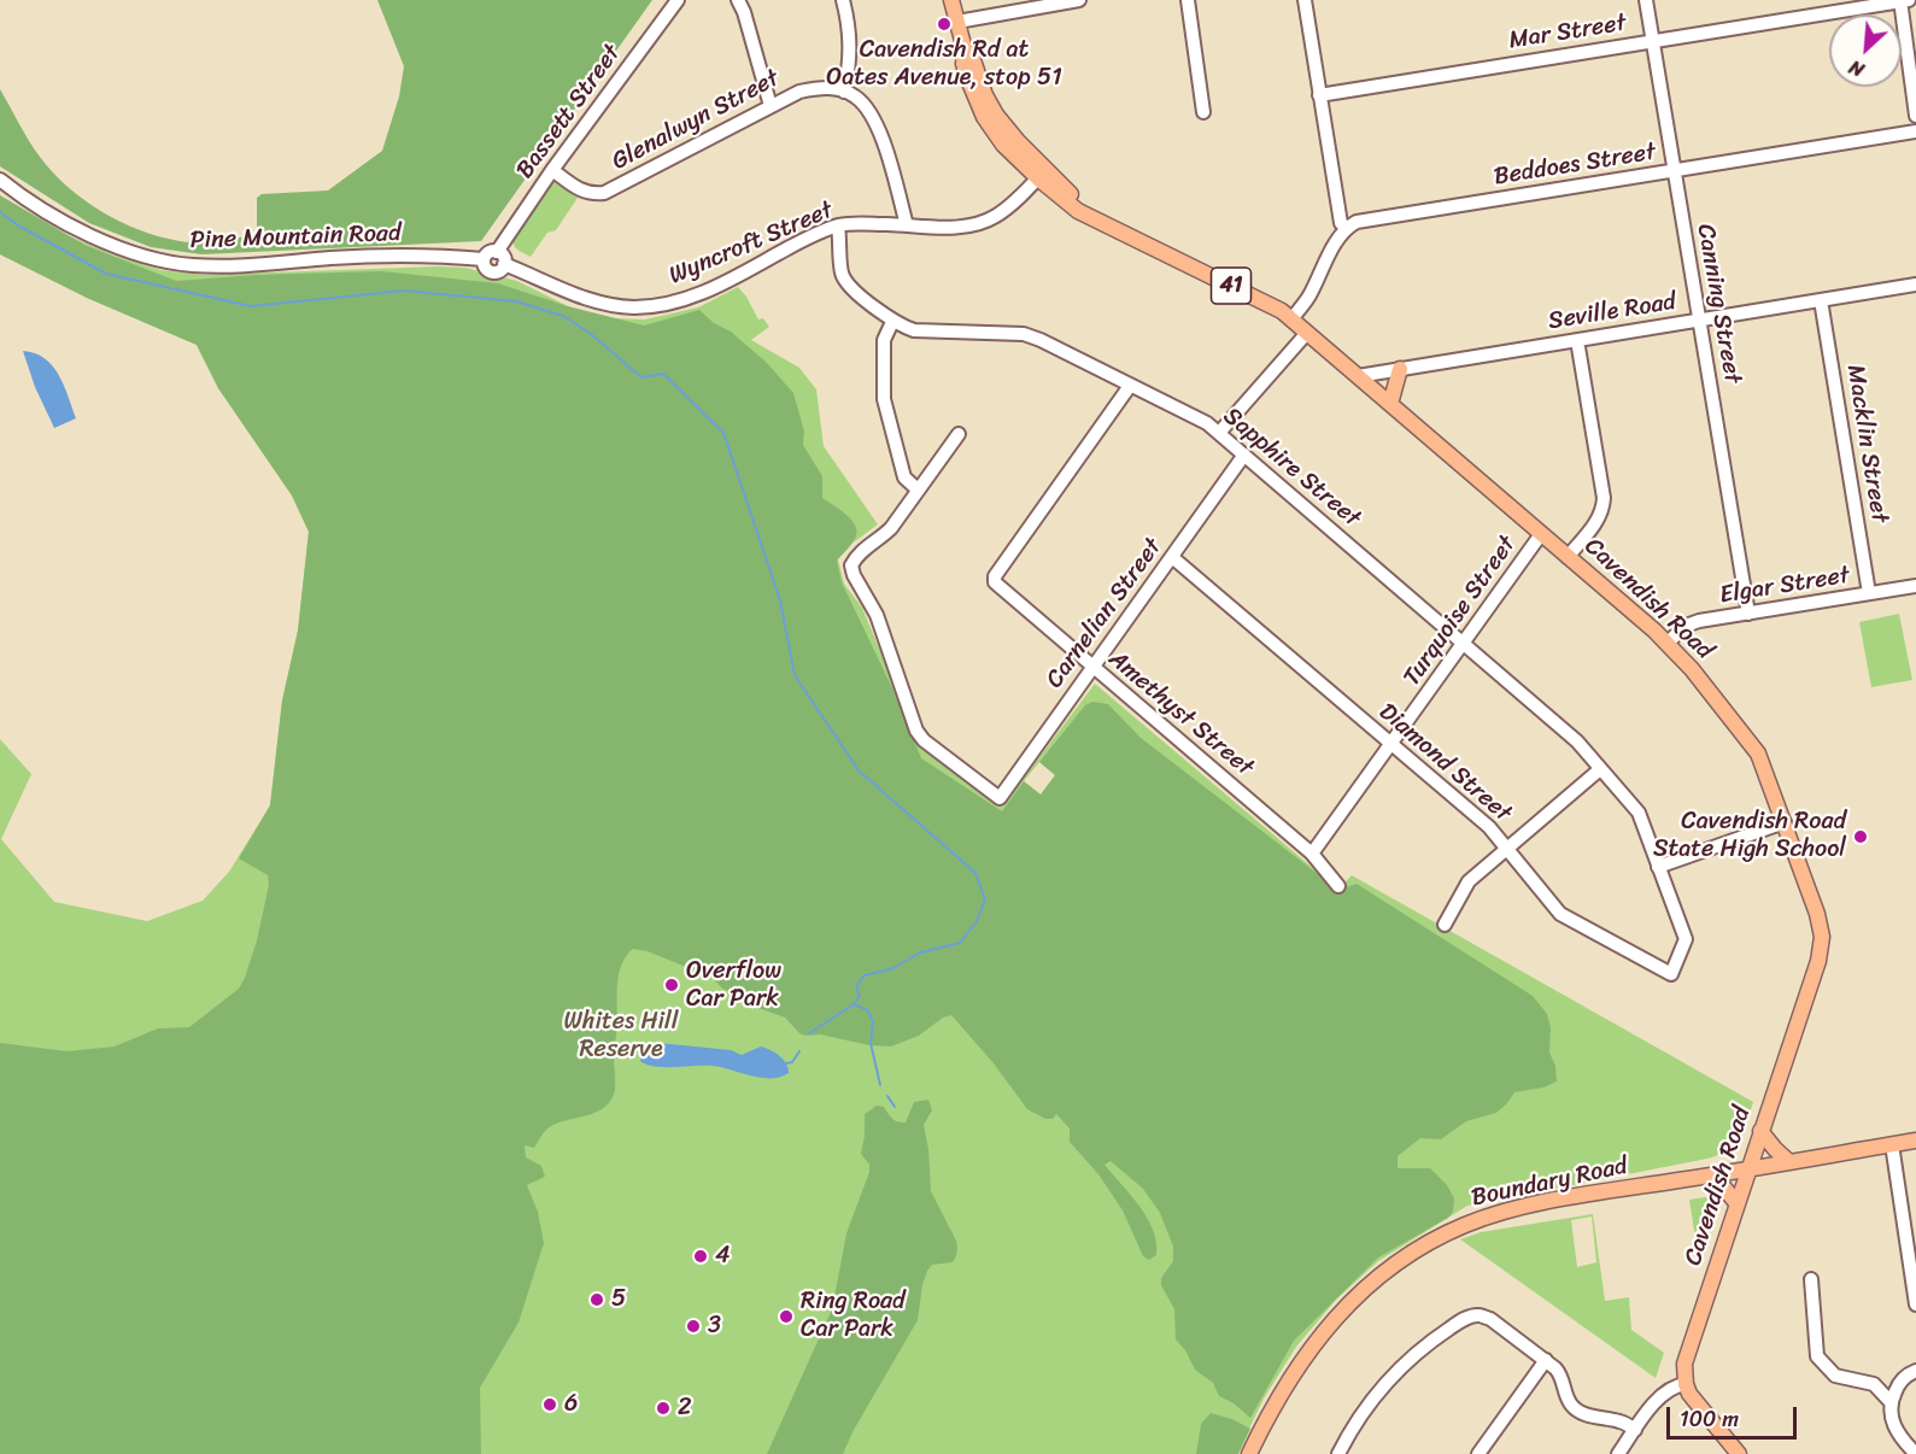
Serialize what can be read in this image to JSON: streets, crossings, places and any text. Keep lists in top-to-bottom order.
{
  "streets": {
    "main road": ["41", "Cavendish Road", "Boundary Road"],
    "street": [
      "Mar Street",
      "Bassett Street",
      "Glenalwyn Street",
      "Beddoes Street",
      "Pine Mountain Road",
      "Wyncroft Street",
      "Canning Street",
      "Seville Road",
      "Macklin Street",
      "Sapphire Street",
      "Elgar Street",
      "Turquoise Street",
      "Carnelian Street",
      "Amethyst Street",
      "Diamond Street"
    ]
  },
  "crossings": [
    ["Mar Street", "Canning Street"],
    ["Bassett Street", "Glenalwyn Street"],
    ["Bassett Street", "Pine Mountain Road"],
    ["Bassett Street", "Wyncroft Street"],
    ["Beddoes Street", "Canning Street"],
    ["Pine Mountain Road", "Wyncroft Street"],
    ["Wyncroft Street", "Sapphire Street"],
    ["Wyncroft Street", "Cavendish Road"],
    ["Canning Street", "Seville Road"],
    ["Canning Street", "Elgar Street"],
    ["Seville Road", "Macklin Street"],
    ["Seville Road", "Cavendish Road"],
    ["Macklin Street", "Elgar Street"],
    ["Sapphire Street", "Turquoise Street"],
    ["Sapphire Street", "Carnelian Street"],
    ["Sapphire Street", "Amethyst Street"],
    ["Sapphire Street", "Diamond Street"],
    ["Elgar Street", "Cavendish Road"],
    ["Cavendish Road", "Turquoise Street"],
    ["Cavendish Road", "Boundary Road"],
    ["Turquoise Street", "Amethyst Street"],
    ["Turquoise Street", "Diamond Street"],
    ["Carnelian Street", "Amethyst Street"],
    ["Carnelian Street", "Diamond Street"]
  ],
  "parks": ["Whites Hill Reserve"],
  "places": [
    "Cavendish Rd at Oates Avenue, stop 51",
    "Cavendish Road State High School",
    "Overflow Car Park",
    "4",
    "5",
    "Ring Road Car Park",
    "3",
    "6",
    "2"
  ],
  "scale_bar": "100 m",
  "north": "bottom left"
}
